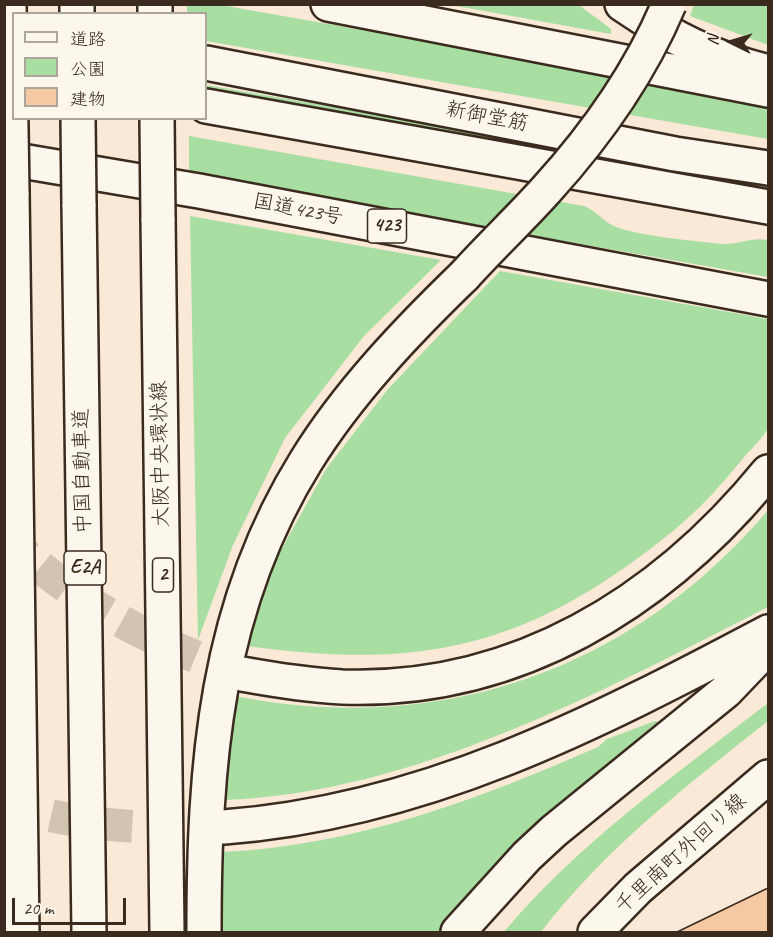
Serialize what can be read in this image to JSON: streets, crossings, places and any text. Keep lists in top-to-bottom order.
{
  "streets": {
    "main road": [
      "新御堂筋",
      "国道423号",
      "423",
      "大阪中央環状線",
      "中国自動車道",
      "E2A",
      "2",
      "千里南町外回り線"
    ]
  },
  "legend": ["道路", "公園", "建物"],
  "scale_bar": "20 m",
  "north": "left"
}
